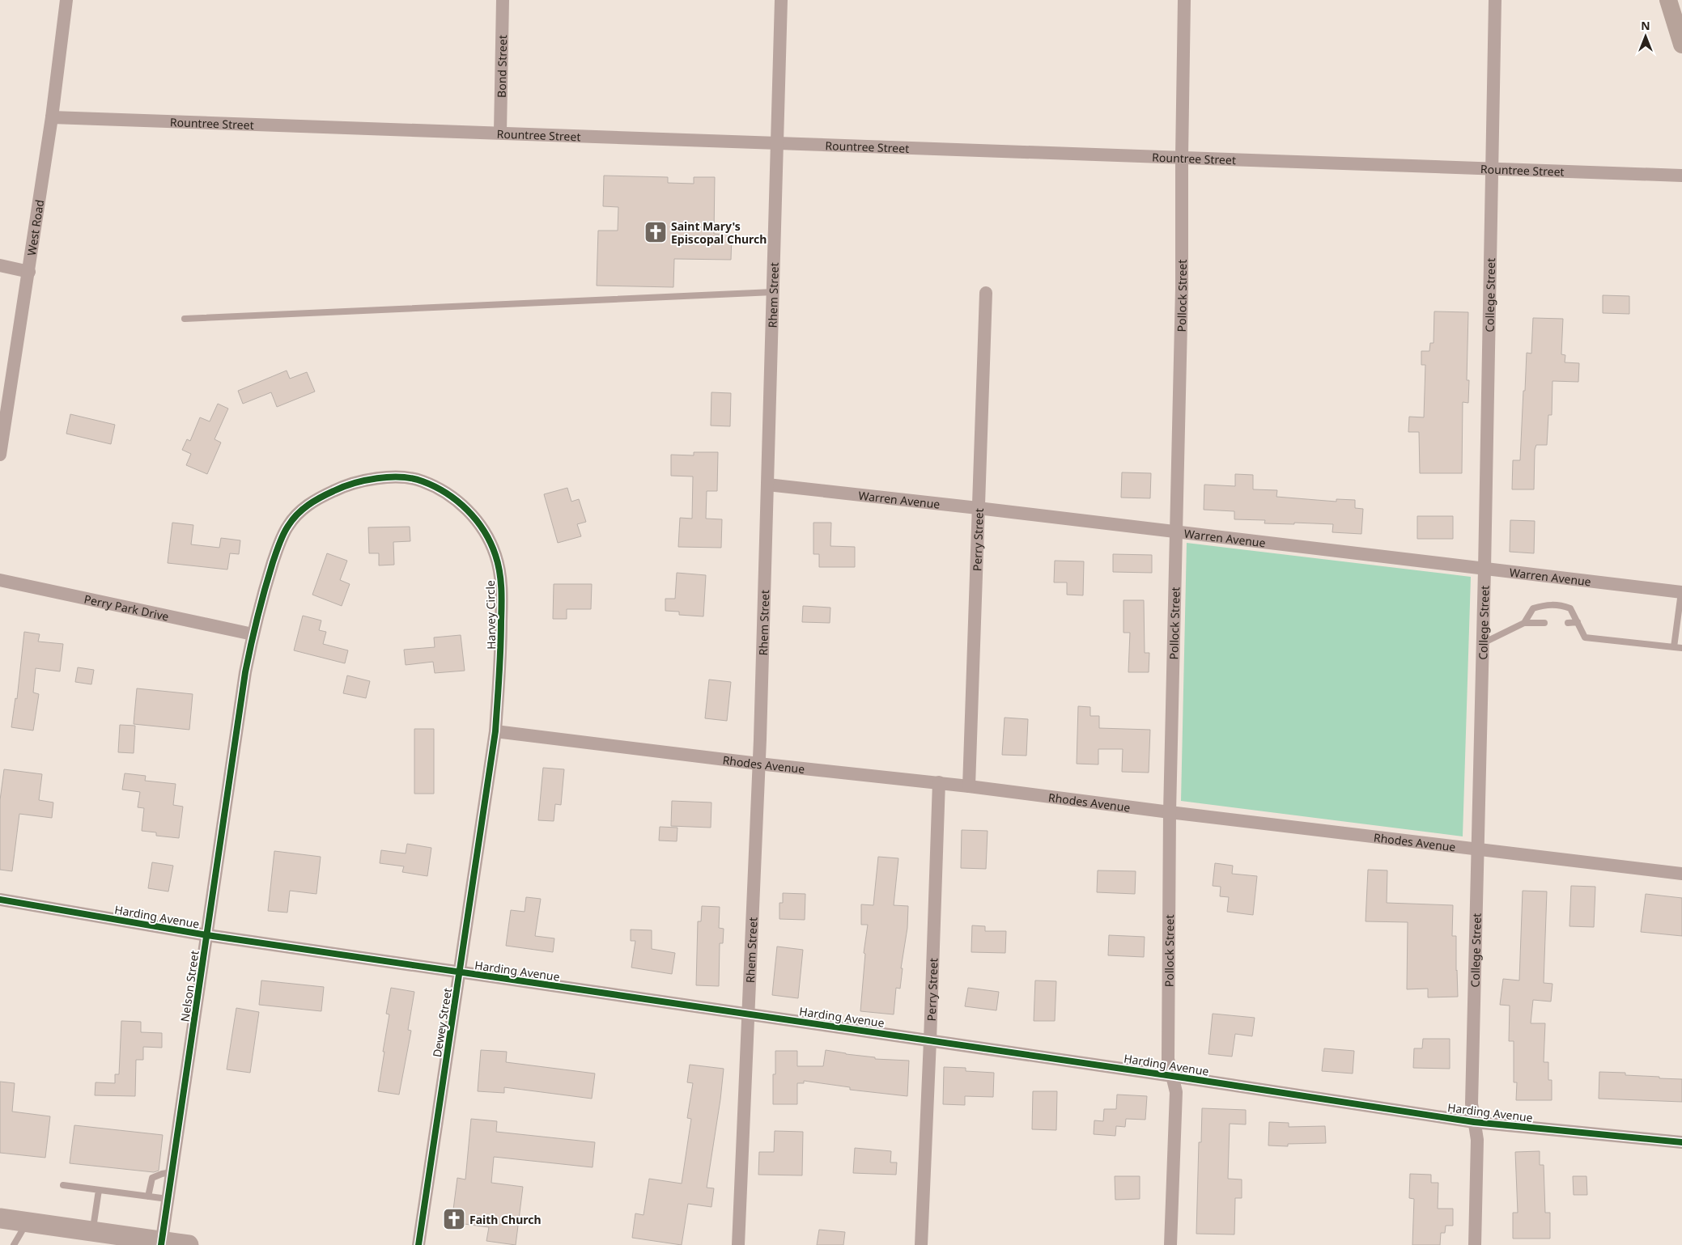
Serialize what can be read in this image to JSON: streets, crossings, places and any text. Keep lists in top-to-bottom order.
{
  "streets": {
    "street": [
      "Bond Street",
      "Rountree Street",
      "West Road",
      "Rhem Street",
      "Pollock Street",
      "College Street",
      "Warren Avenue",
      "Perry Street",
      "Perry Park Drive",
      "Harvey Circle",
      "Rhodes Avenue",
      "Harding Avenue",
      "Nelson Street",
      "Dewey Street"
    ]
  },
  "crossings": [
    ["Bond Street", "Rountree Street"],
    ["Rountree Street", "West Road"],
    ["Rountree Street", "Rhem Street"],
    ["Rountree Street", "Pollock Street"],
    ["Rountree Street", "College Street"],
    ["Rhem Street", "Warren Avenue"],
    ["Rhem Street", "Rhodes Avenue"],
    ["Rhem Street", "Harding Avenue"],
    ["Pollock Street", "Warren Avenue"],
    ["Pollock Street", "Rhodes Avenue"],
    ["Pollock Street", "Harding Avenue"],
    ["College Street", "Warren Avenue"],
    ["College Street", "Rhodes Avenue"],
    ["College Street", "Harding Avenue"],
    ["Warren Avenue", "Perry Street"],
    ["Perry Street", "Rhodes Avenue"],
    ["Perry Street", "Harding Avenue"],
    ["Perry Park Drive", "Harvey Circle"],
    ["Perry Park Drive", "Nelson Street"],
    ["Harvey Circle", "Rhodes Avenue"],
    ["Harvey Circle", "Nelson Street"],
    ["Harvey Circle", "Dewey Street"],
    ["Rhodes Avenue", "Dewey Street"],
    ["Harding Avenue", "Nelson Street"],
    ["Harding Avenue", "Dewey Street"]
  ],
  "places": {
    "church": ["Saint Mary's Episcopal Church", "Faith Church"]
  },
  "north": "top"
}
